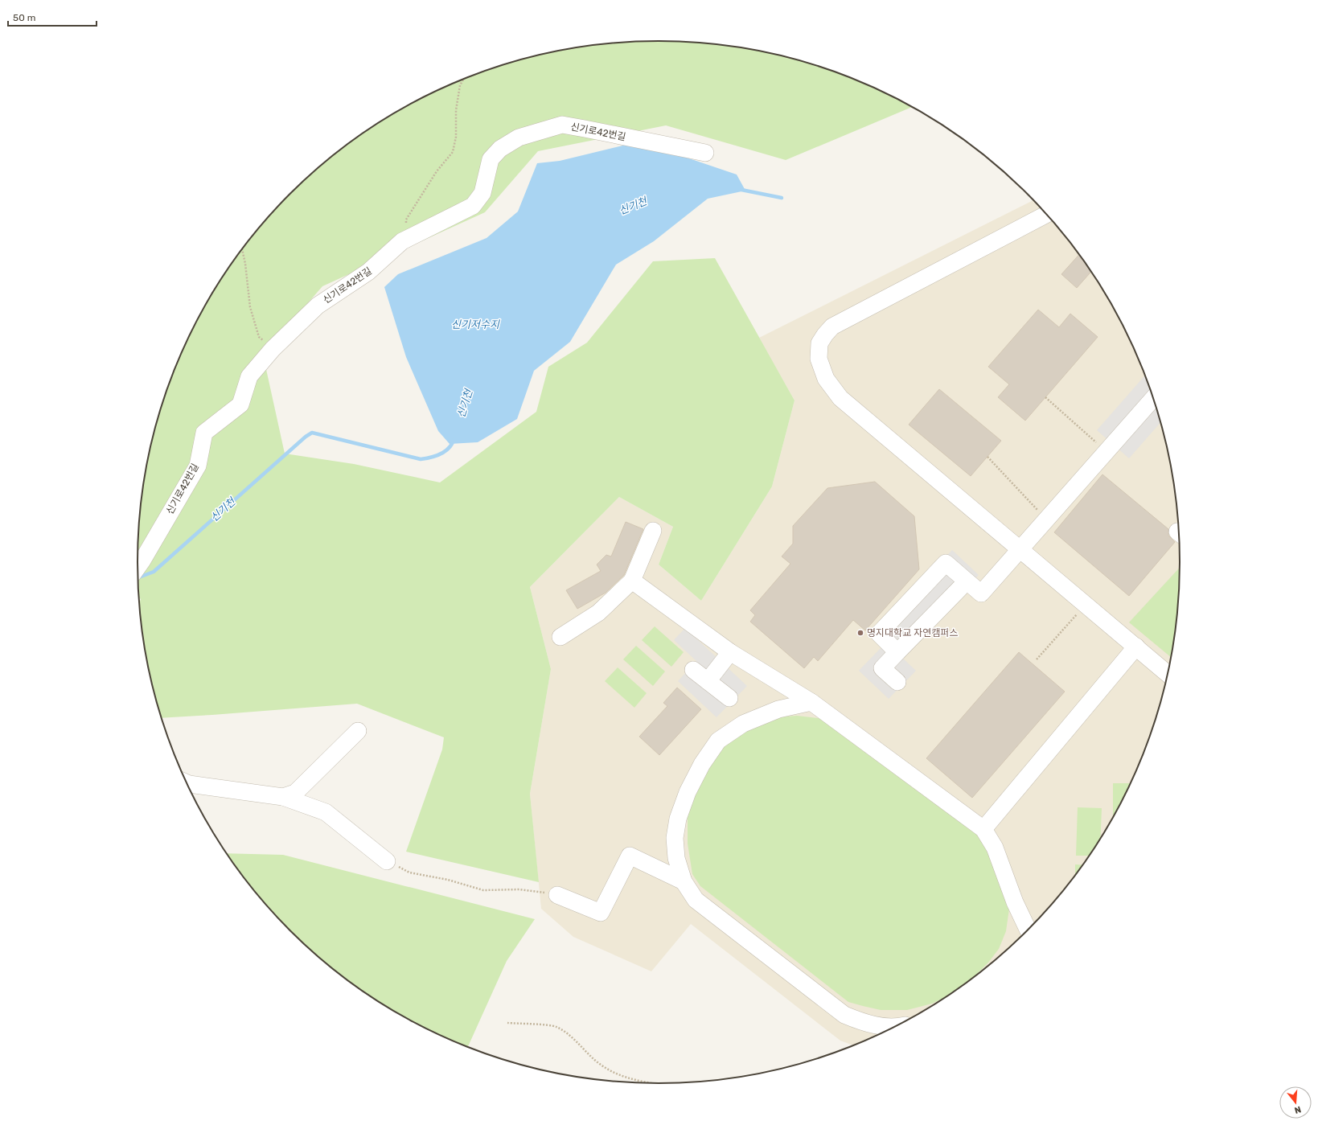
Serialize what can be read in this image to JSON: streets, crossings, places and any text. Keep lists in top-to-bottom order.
{
  "streets": {
    "street": ["신기로42번길"]
  },
  "water": ["신기천", "신기저수지"],
  "places": ["명지대학교 자연캠퍼스"],
  "scale_bar": "50 m",
  "north": "bottom"
}
